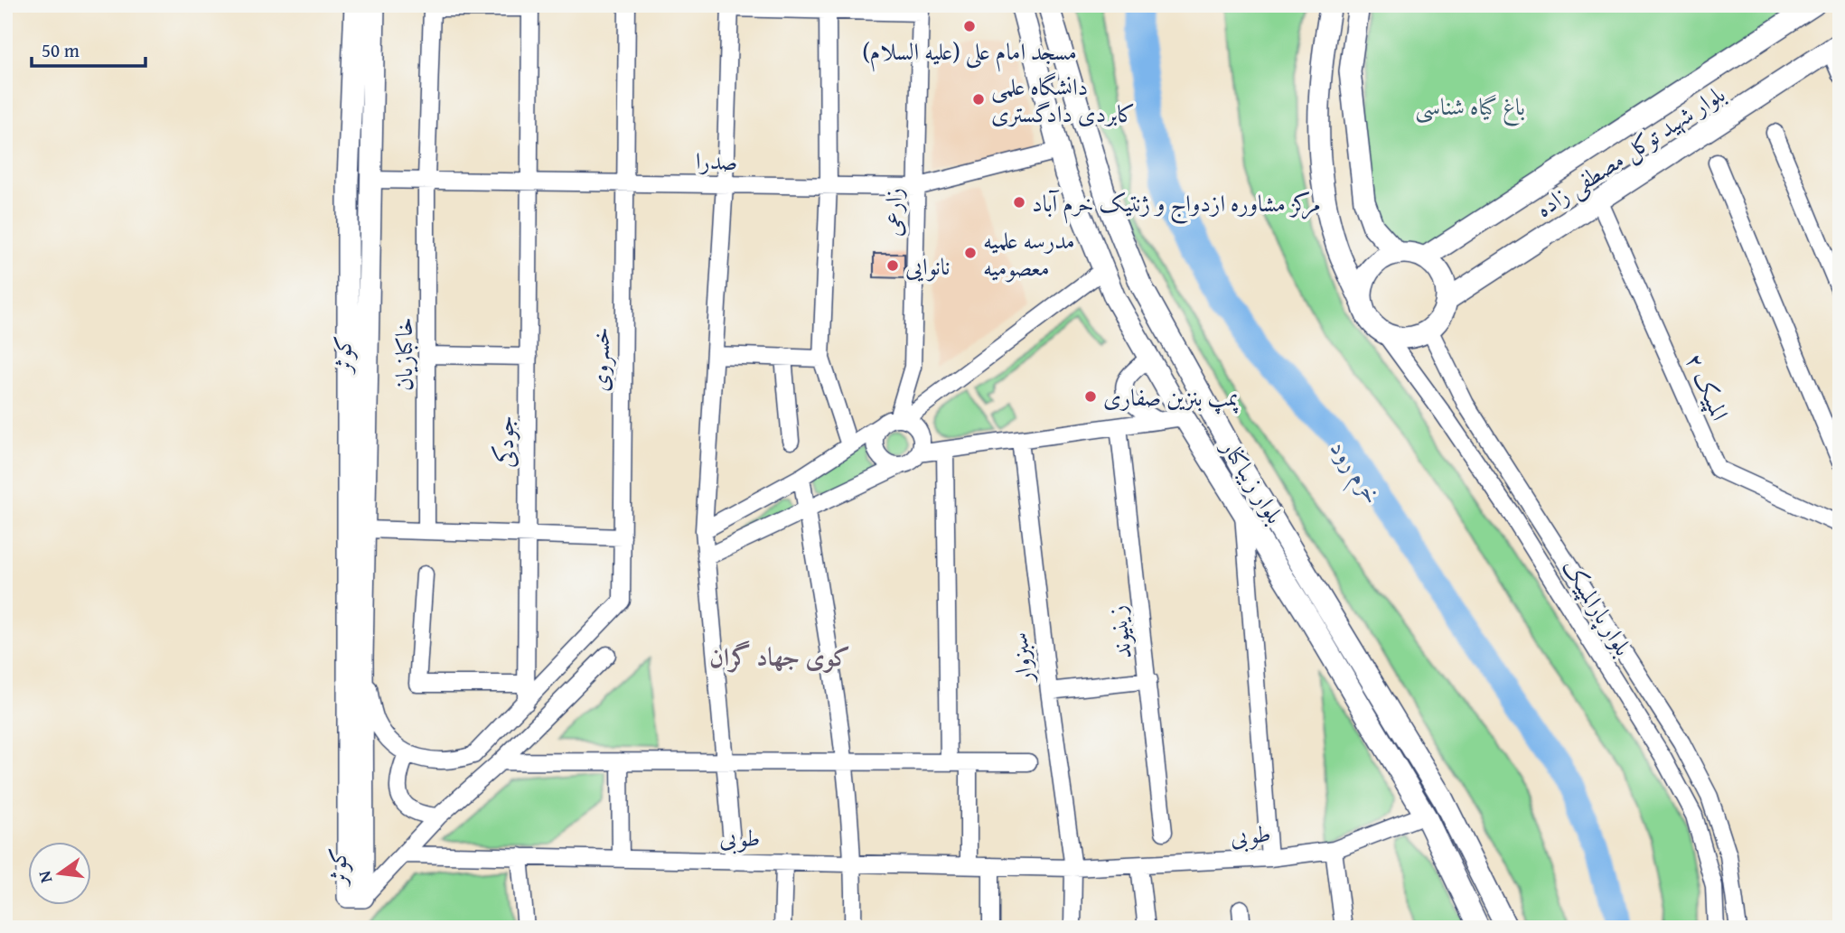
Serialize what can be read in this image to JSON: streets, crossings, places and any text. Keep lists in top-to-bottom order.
{
  "streets": {
    "main road": ["بلوار شهید توکل مصطفی زاده", "کوثر", "بلوار زیباکنار"],
    "street": [
      "صدرا",
      "زارعی",
      "خاکبازیان",
      "خسروی",
      "المپیک ۲",
      "جودکی",
      "بلوار پارالمپیک",
      "زینیوند",
      "سبزوار",
      "طوبی"
    ]
  },
  "crossings": [
    ["بلوار شهید توکل مصطفی زاده", "المپیک ۲"],
    ["بلوار شهید توکل مصطفی زاده", "بلوار پارالمپیک"],
    ["صدرا", "زارعی"],
    ["صدرا", "کوثر"],
    ["صدرا", "خاکبازیان"],
    ["صدرا", "خسروی"],
    ["صدرا", "جودکی"],
    ["صدرا", "بلوار زیباکنار"],
    ["خسروی", "جودکی"],
    ["بلوار زیباکنار", "طوبی"],
    ["سبزوار", "طوبی"]
  ],
  "districts": ["کوی جهاد گران"],
  "water": ["خرم رود"],
  "parks": ["باغ گیاه شناسی"],
  "places": [
    "مسجد امام علی (علیه السلام)",
    "دانشگاه علمی کابردی دادگستری",
    "مرکز مشاوره ازدواج و ژنتیک خرم آباد",
    "مدرسه علمیه معصومیه",
    "نانوایی",
    "پمپ بنزین صفاری"
  ],
  "scale_bar": "50 m",
  "north": "left"
}
